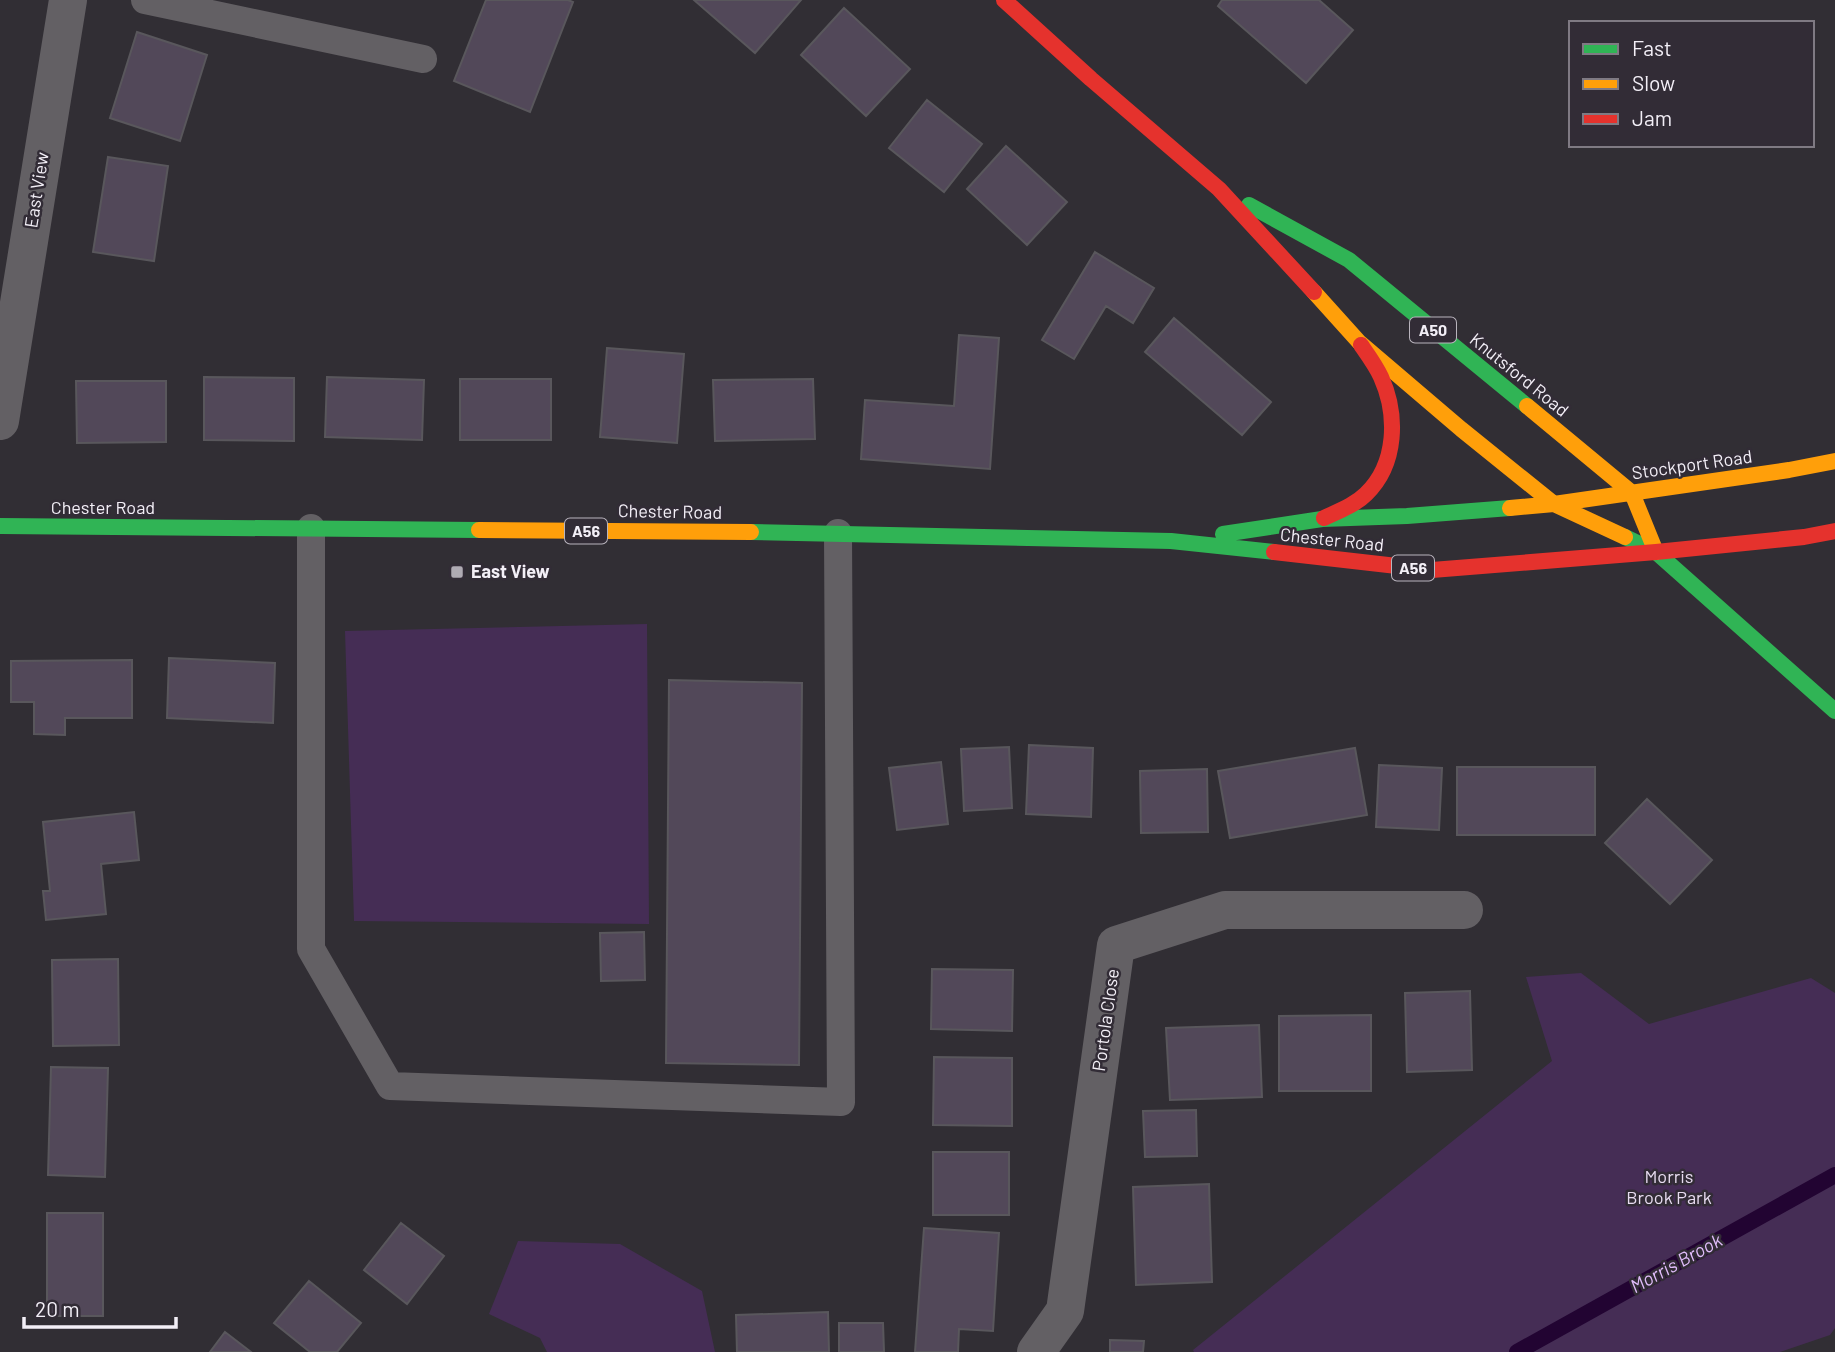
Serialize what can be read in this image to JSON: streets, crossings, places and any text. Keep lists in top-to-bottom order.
{
  "streets": {
    "main road": [
      "A50",
      "Knutsford Road",
      "Stockport Road",
      "Chester Road",
      "A56"
    ],
    "street": ["East View", "Portola Close"]
  },
  "crossings": [
    ["Knutsford Road", "Stockport Road"],
    ["Knutsford Road", "Chester Road"],
    ["Knutsford Road", "A56"],
    ["Stockport Road", "Chester Road"],
    ["Chester Road", "A56"]
  ],
  "water": ["Morris Brook"],
  "parks": ["Morris Brook Park"],
  "places": {
    "transit": ["East View"]
  },
  "legend": ["Fast", "Slow", "Jam"],
  "scale_bar": "20 m"
}
